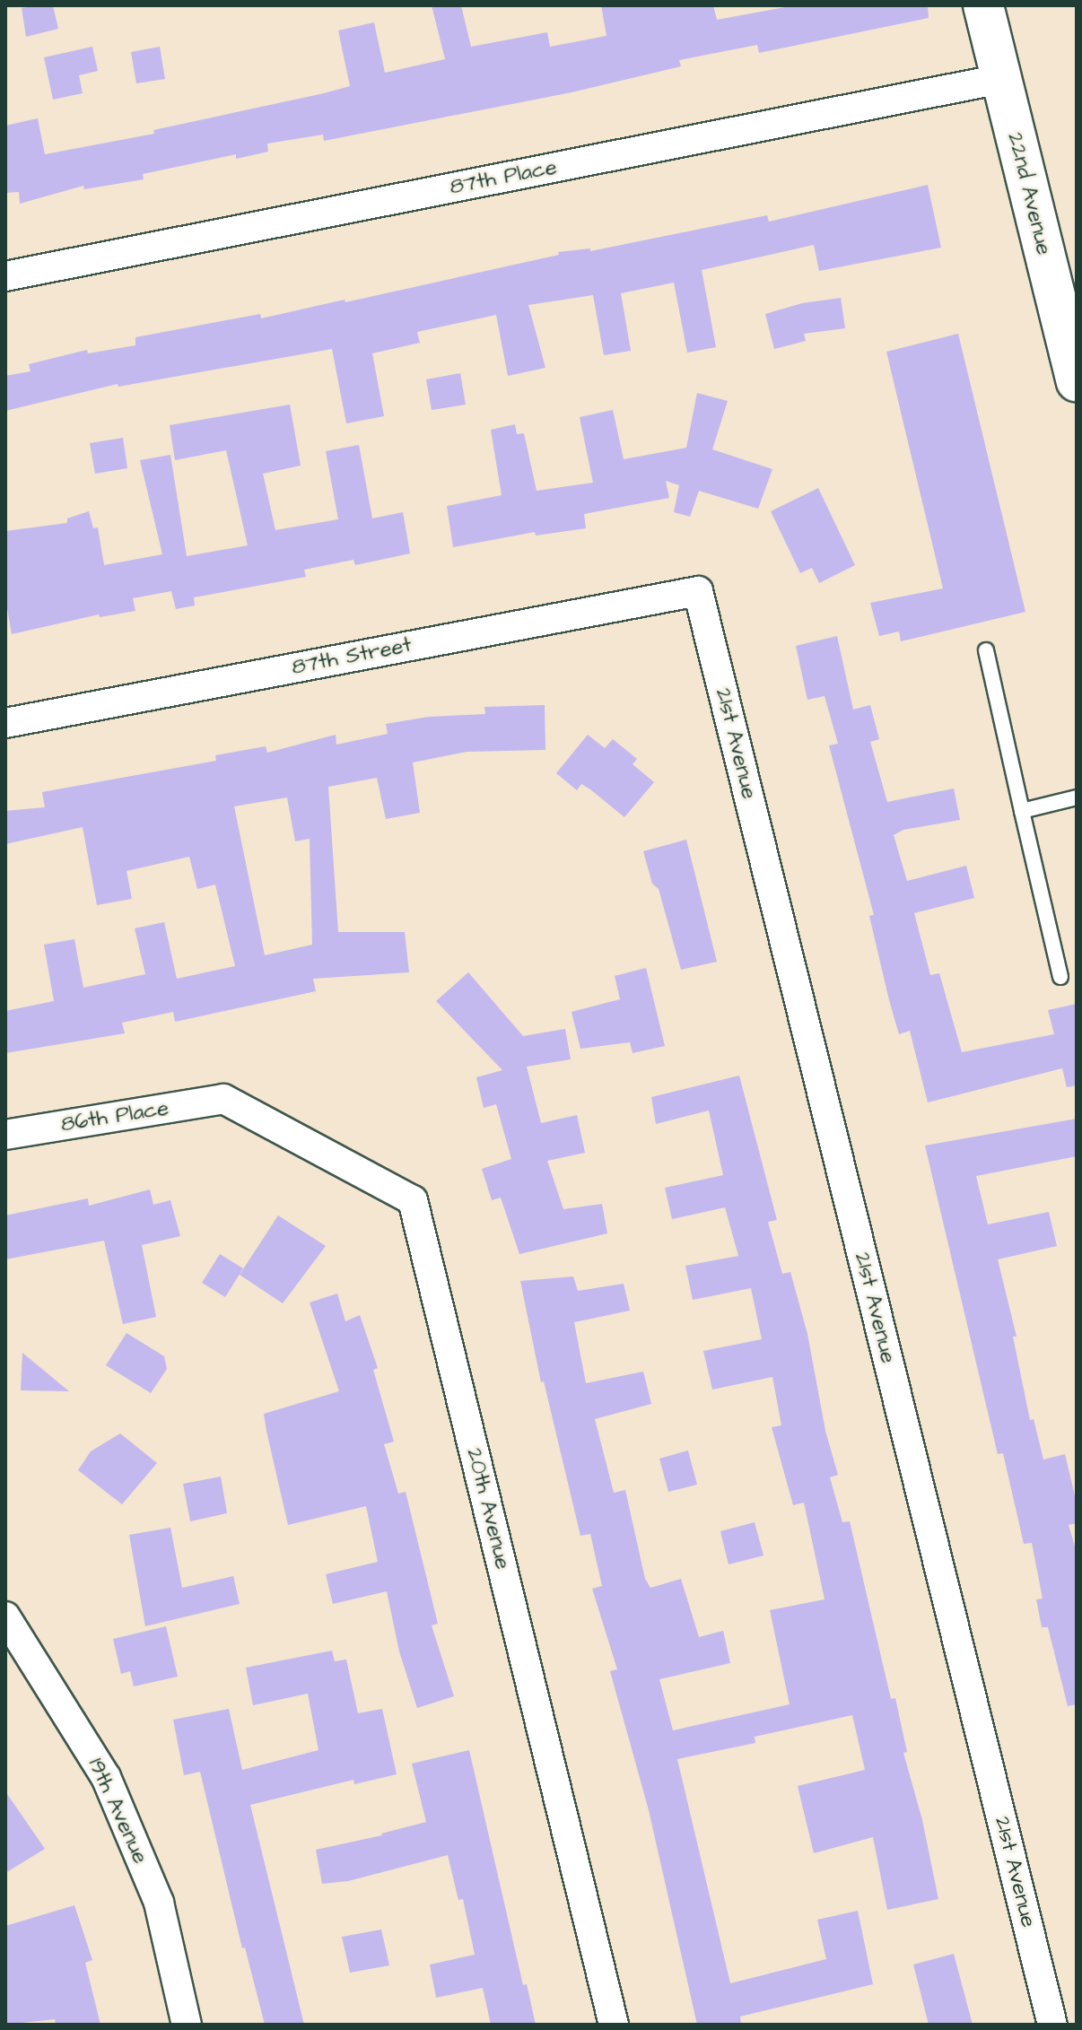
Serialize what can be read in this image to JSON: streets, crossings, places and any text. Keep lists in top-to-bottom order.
{
  "streets": {
    "street": [
      "87th Place",
      "22nd Avenue",
      "87th Street",
      "21st Avenue",
      "86th Place",
      "20th Avenue",
      "19th Avenue"
    ]
  },
  "crossings": [
    ["87th Place", "22nd Avenue"],
    ["87th Street", "21st Avenue"],
    ["86th Place", "20th Avenue"]
  ]
}
